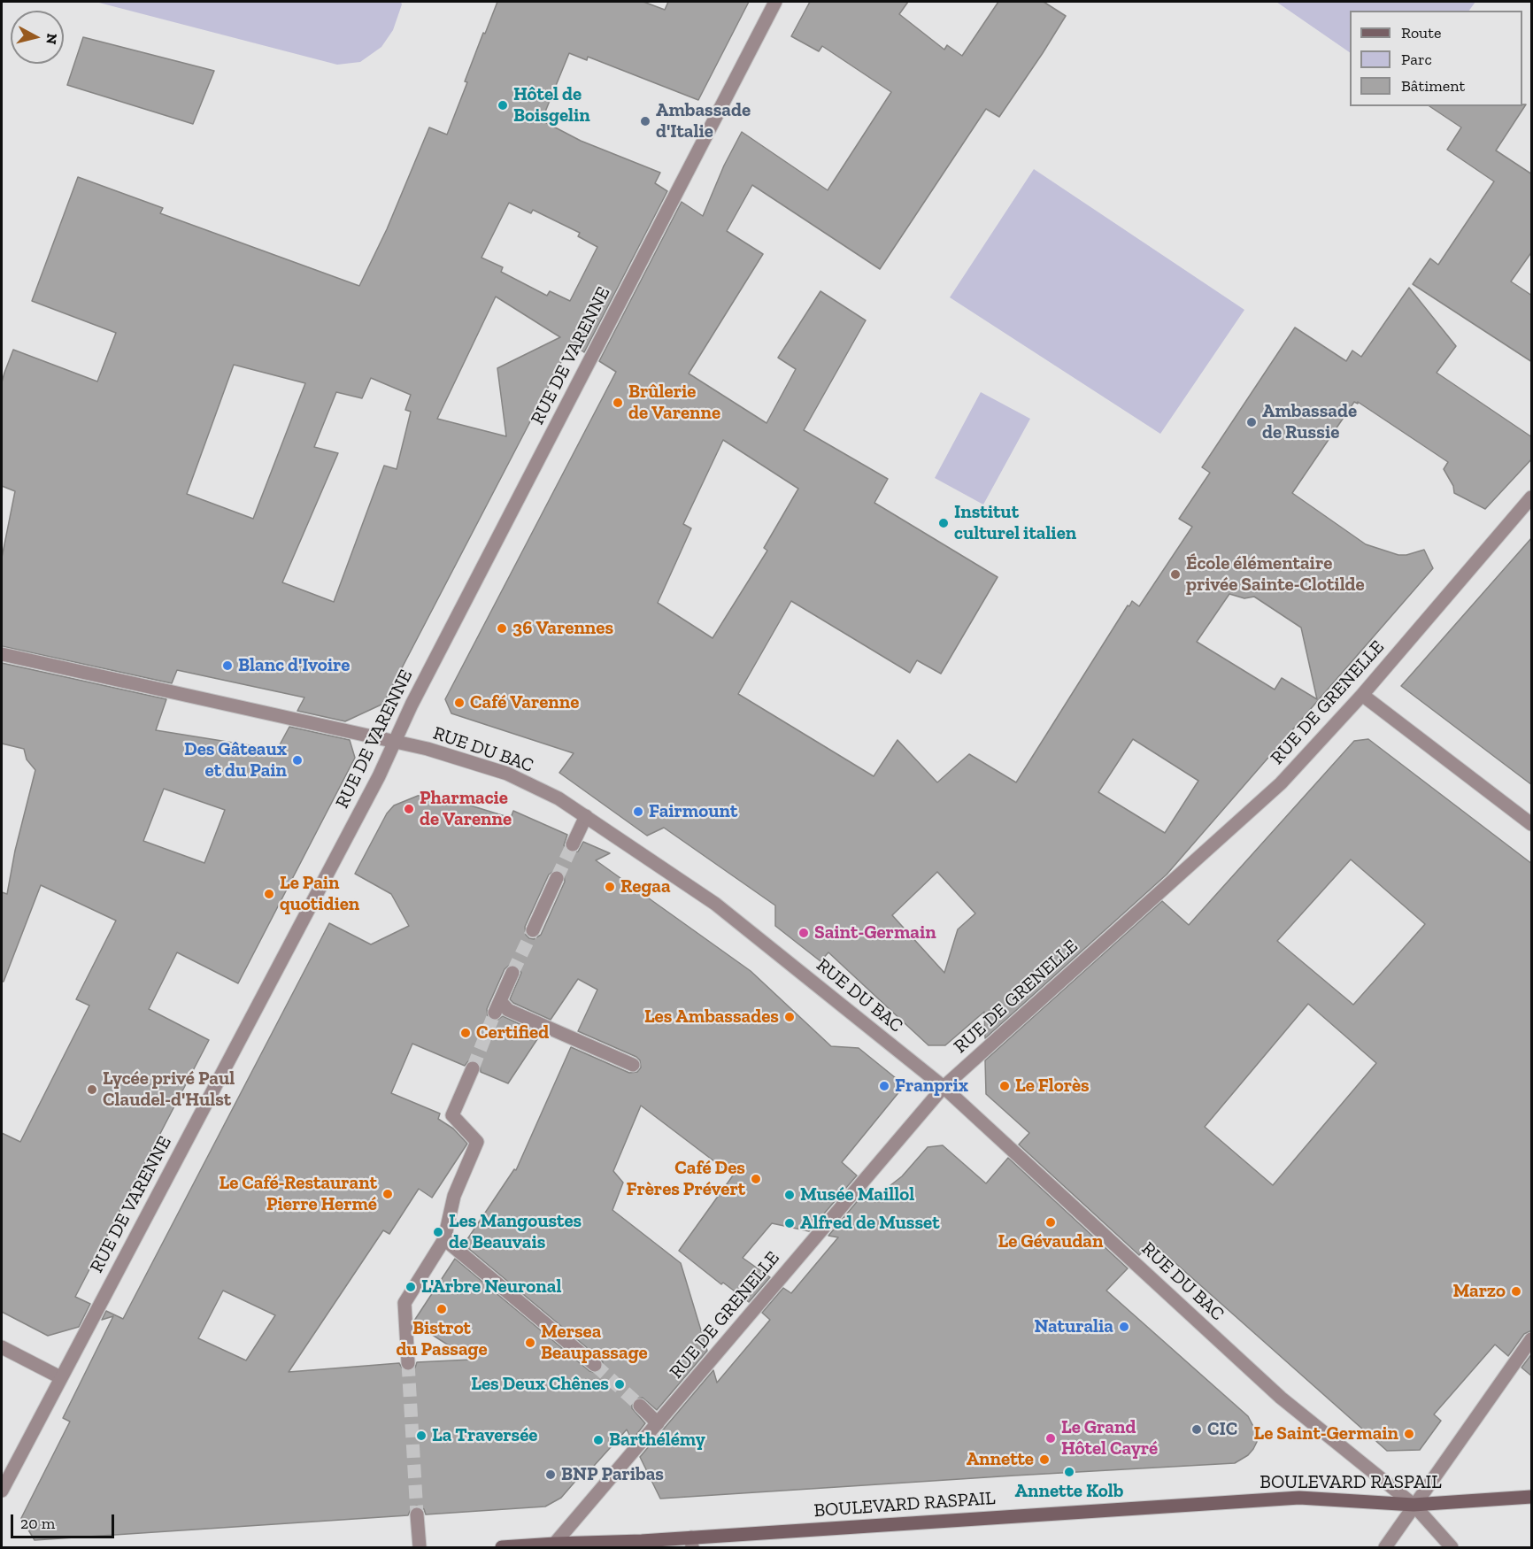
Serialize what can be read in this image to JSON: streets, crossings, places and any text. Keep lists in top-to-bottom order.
{
  "streets": {
    "main road": ["BOULEVARD RASPAIL"],
    "street": ["RUE DE VARENNE", "RUE DE GRENELLE", "RUE DU BAC"]
  },
  "crossings": [
    ["RUE DE VARENNE", "RUE DU BAC"],
    ["RUE DE GRENELLE", "RUE DU BAC"],
    ["RUE DE GRENELLE", "BOULEVARD RASPAIL"],
    ["RUE DU BAC", "BOULEVARD RASPAIL"]
  ],
  "places": [
    "Hôtel de Boisgelin",
    "Ambassade d'Italie",
    "Brûlerie de Varenne",
    "Ambassade de Russie",
    "Institut culturel italien",
    "École élémentaire privée Sainte-Clotilde",
    "36 Varennes",
    "Blanc d'Ivoire",
    "Café Varenne",
    "Des Gâteaux et du Pain",
    "Pharmacie de Varenne",
    "Fairmount",
    "Regaa",
    "Le Pain quotidien",
    "Saint-Germain",
    "Les Ambassades",
    "Certified",
    "Franprix",
    "Le Florès",
    "Lycée privé Paul Claudel-d'Hulst",
    "Café Des Frères Prévert",
    "Le Café-Restaurant Pierre Hermé",
    "Musée Maillol",
    "Le Gévaudan",
    "Alfred de Musset",
    "Les Mangoustes de Beauvais",
    "L'Arbre Neuronal",
    "Marzo",
    "Bistrot du Passage",
    "Naturalia",
    "Mersea Beaupassage",
    "Les Deux Chênes",
    "CIC",
    "Le Saint-Germain",
    "La Traversée",
    "Le Grand Hôtel Cayré",
    "Barthélémy",
    "Annette",
    "Annette Kolb",
    "BNP Paribas"
  ],
  "legend": ["Route", "Parc", "Bâtiment"],
  "scale_bar": "20 m",
  "north": "right"
}
